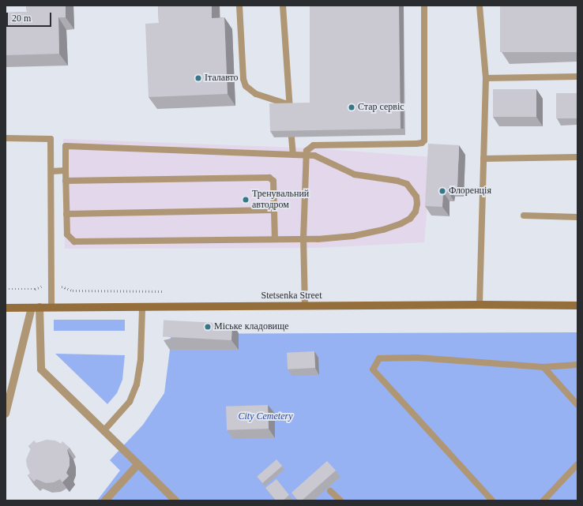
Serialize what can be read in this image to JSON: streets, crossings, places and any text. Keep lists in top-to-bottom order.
{
  "streets": {
    "main road": ["Stetsenka Street"]
  },
  "parks": ["City Cemetery"],
  "places": [
    "Італавто",
    "Стар сервіс",
    "Флоренція",
    "Тренувальний автодром",
    "Міське кладовище"
  ],
  "scale_bar": "20 m"
}
